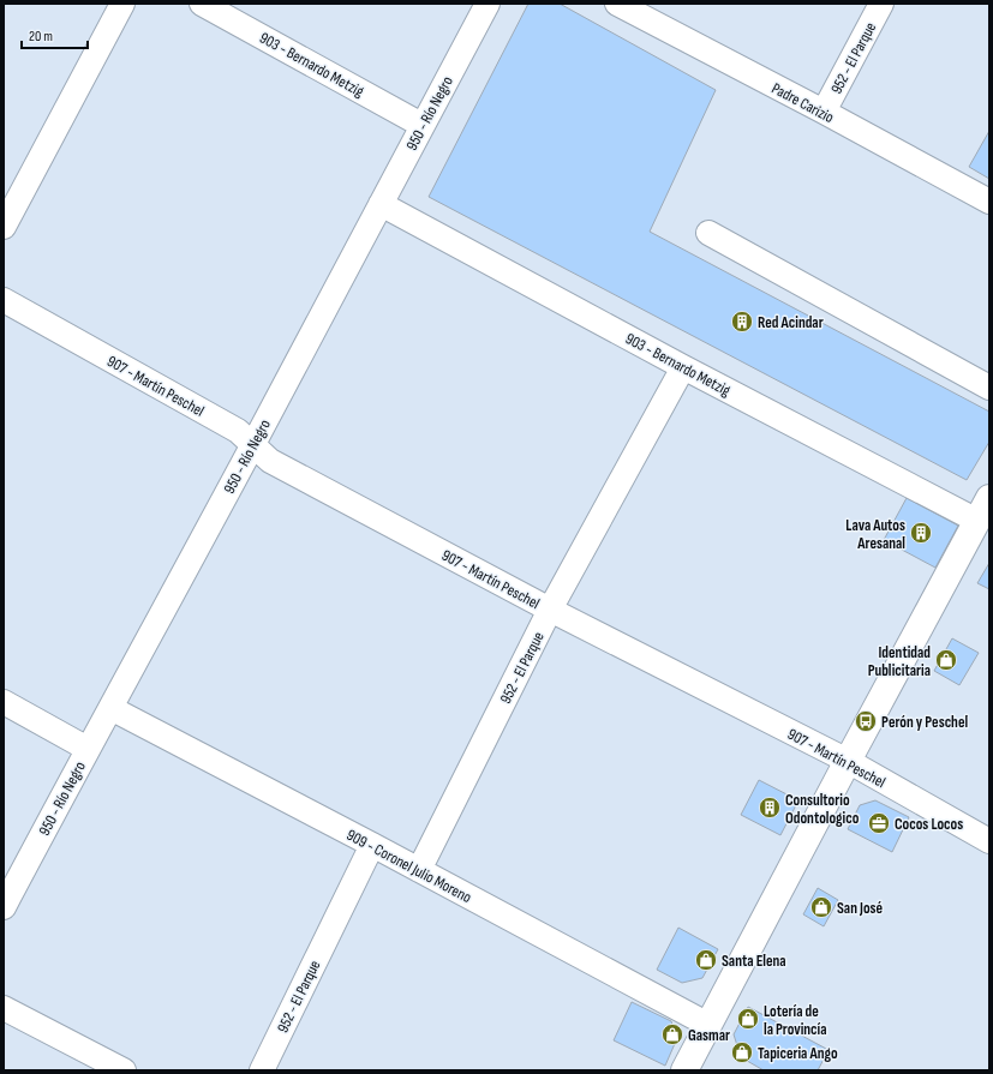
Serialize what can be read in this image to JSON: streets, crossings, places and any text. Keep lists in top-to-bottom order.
{
  "streets": {
    "street": [
      "952 - El Parque",
      "903 - Bernardo Metzig",
      "Padre Carizio",
      "950 - Río Negro",
      "907 - Martín Peschel",
      "909 - Coronel Julio Moreno"
    ]
  },
  "crossings": [
    ["952 - El Parque", "903 - Bernardo Metzig"],
    ["952 - El Parque", "Padre Carizio"],
    ["952 - El Parque", "907 - Martín Peschel"],
    ["952 - El Parque", "909 - Coronel Julio Moreno"],
    ["903 - Bernardo Metzig", "950 - Río Negro"],
    ["950 - Río Negro", "907 - Martín Peschel"],
    ["950 - Río Negro", "909 - Coronel Julio Moreno"]
  ],
  "places": {
    "building": ["Red Acindar", "Lava Autos Aresanal", "Consultorio Odontologico"],
    "shop": [
      "Identidad Publicitaria",
      "San José",
      "Santa Elena",
      "Lotería de la Provincía",
      "Gasmar",
      "Tapiceria Ango"
    ],
    "bus stop": ["Perón y Peschel"],
    "office": ["Cocos Locos"]
  },
  "scale_bar": "20 m"
}
